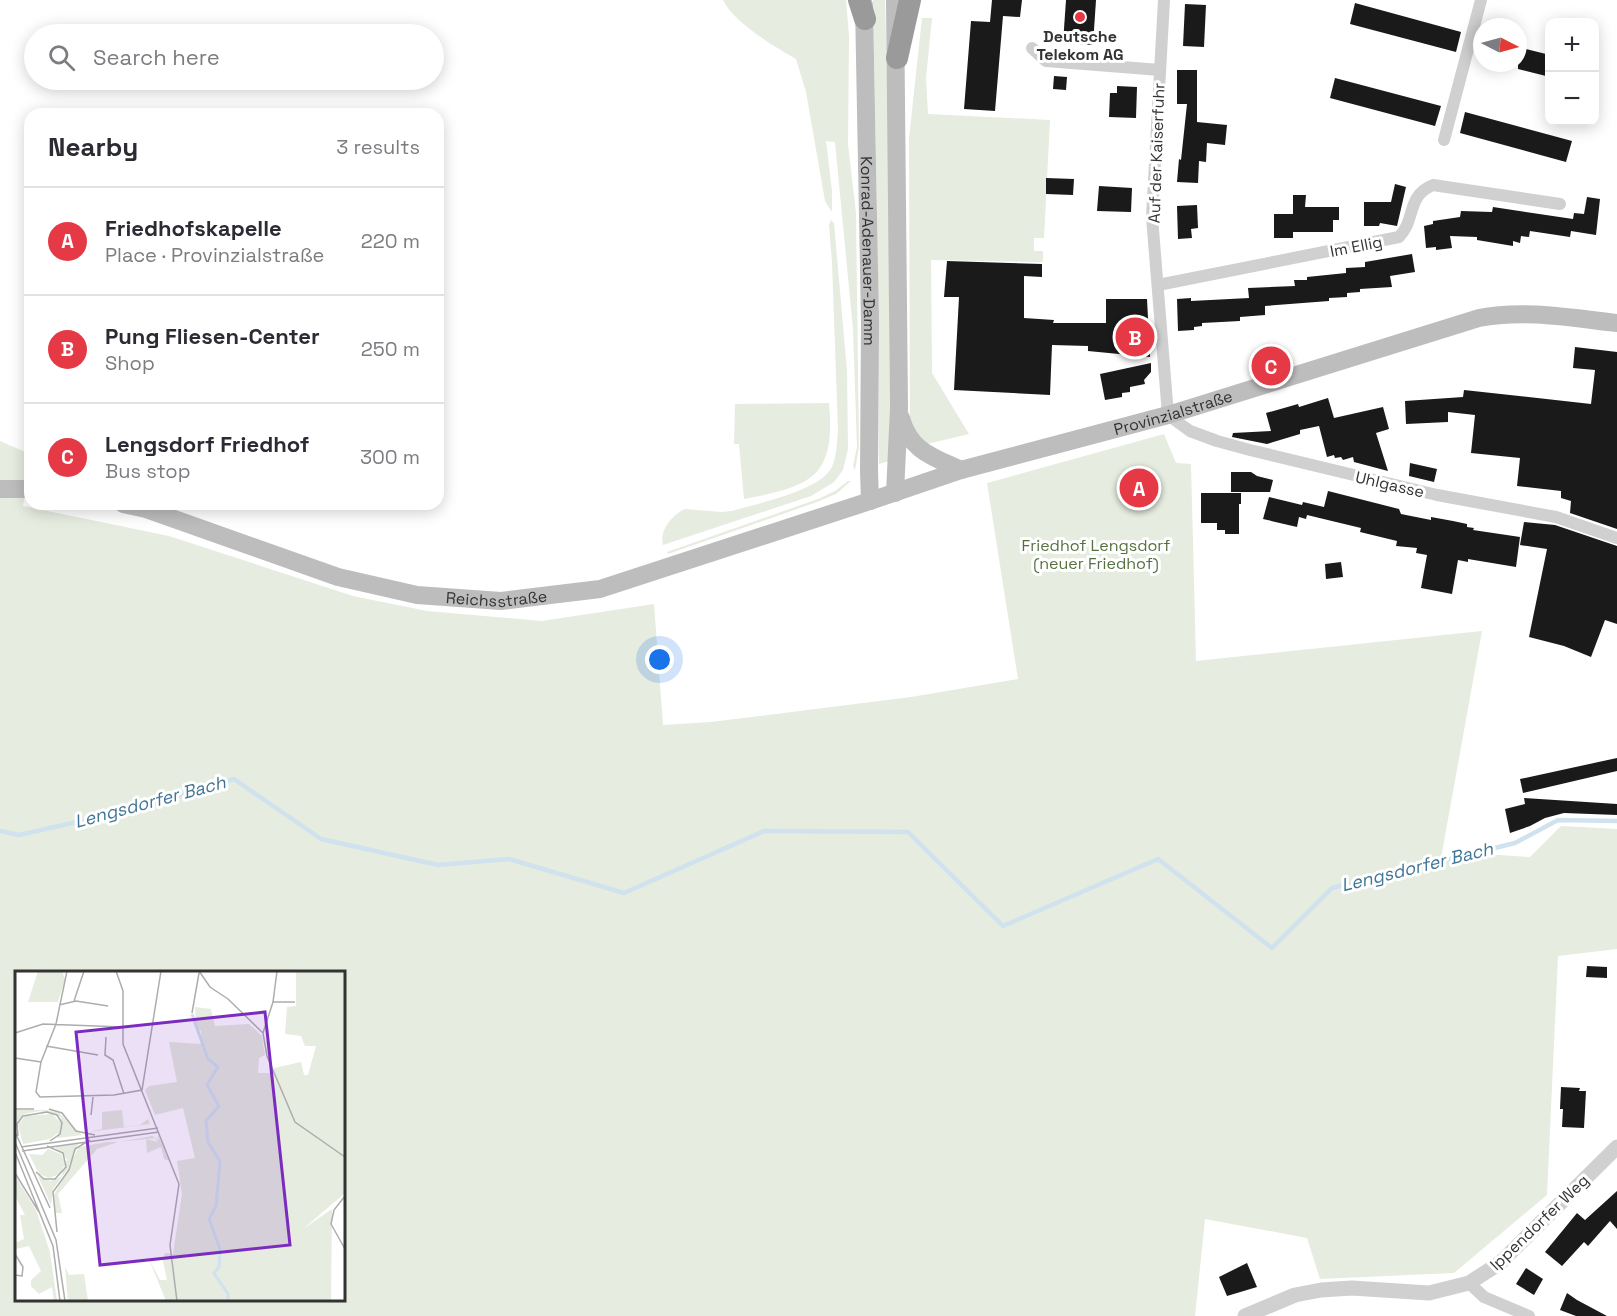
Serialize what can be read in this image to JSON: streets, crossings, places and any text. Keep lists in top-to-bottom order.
{
  "streets": {
    "main road": ["Konrad-Adenauer-Damm", "Provinzialstraße", "Reichsstraße"],
    "street": [
      "Auf der Kaiserfuhr",
      "Im Ellig",
      "Uhlgasse",
      "Ippendorfer Weg"
    ]
  },
  "crossings": [
    ["Auf der Kaiserfuhr", "Im Ellig"],
    ["Auf der Kaiserfuhr", "Provinzialstraße"],
    ["Auf der Kaiserfuhr", "Uhlgasse"],
    ["Konrad-Adenauer-Damm", "Provinzialstraße"],
    ["Konrad-Adenauer-Damm", "Reichsstraße"],
    ["Provinzialstraße", "Uhlgasse"],
    ["Provinzialstraße", "Reichsstraße"]
  ],
  "water": ["Lengsdorfer Bach"],
  "parks": ["Friedhof Lengsdorf (neuer Friedhof)"],
  "places": ["Deutsche Telekom AG"],
  "north": "right",
  "page": {
    "map_buttons": ["+", "−"],
    "search": "Search here",
    "heading": ["Nearby", "3 results"],
    "list": [
      {
        "mark": "A",
        "name": "Friedhofskapelle",
        "note": "Place · Provinzialstraße",
        "value": "220 m"
      },
      {
        "mark": "B",
        "name": "Pung Fliesen-Center",
        "note": "Shop",
        "value": "250 m"
      },
      {
        "mark": "C",
        "name": "Lengsdorf Friedhof",
        "note": "Bus stop",
        "value": "300 m"
      }
    ],
    "pins": ["B", "C", "A"]
  }
}
